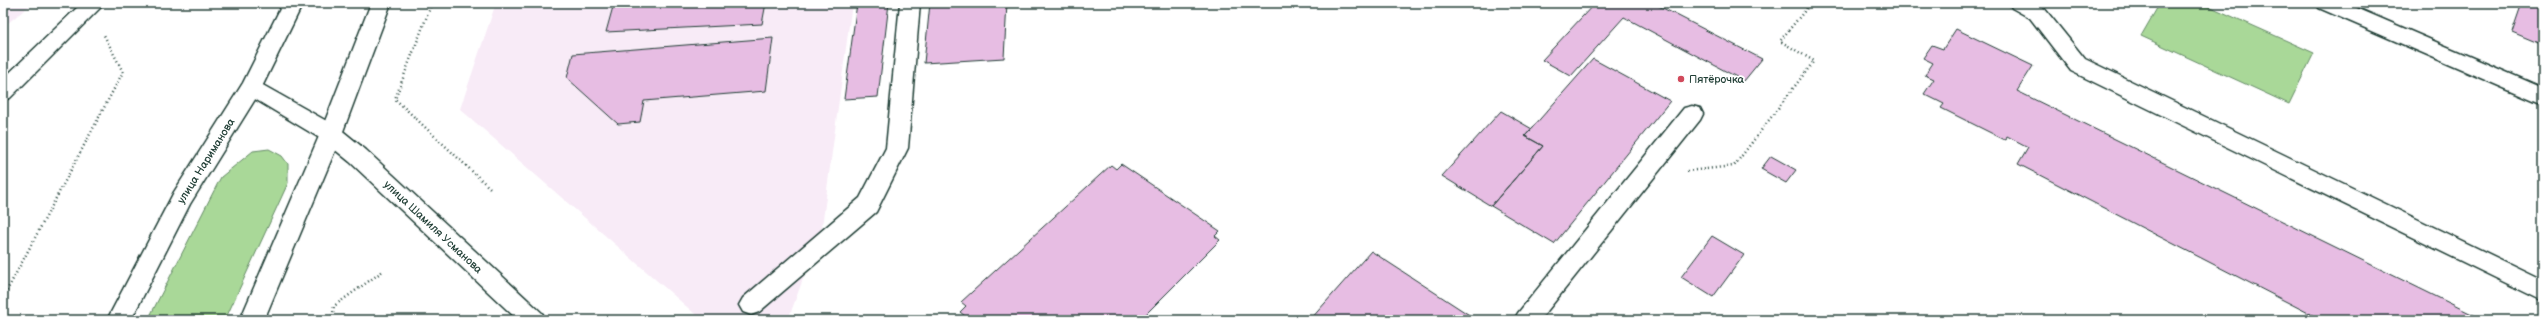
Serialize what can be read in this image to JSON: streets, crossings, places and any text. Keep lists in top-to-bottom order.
{
  "streets": {
    "main road": ["улица Нариманова", "улица Шамиля Усманова"]
  },
  "crossings": [
    ["улица Нариманова", "улица Шамиля Усманова"]
  ],
  "places": ["Пятёрочка"]
}
